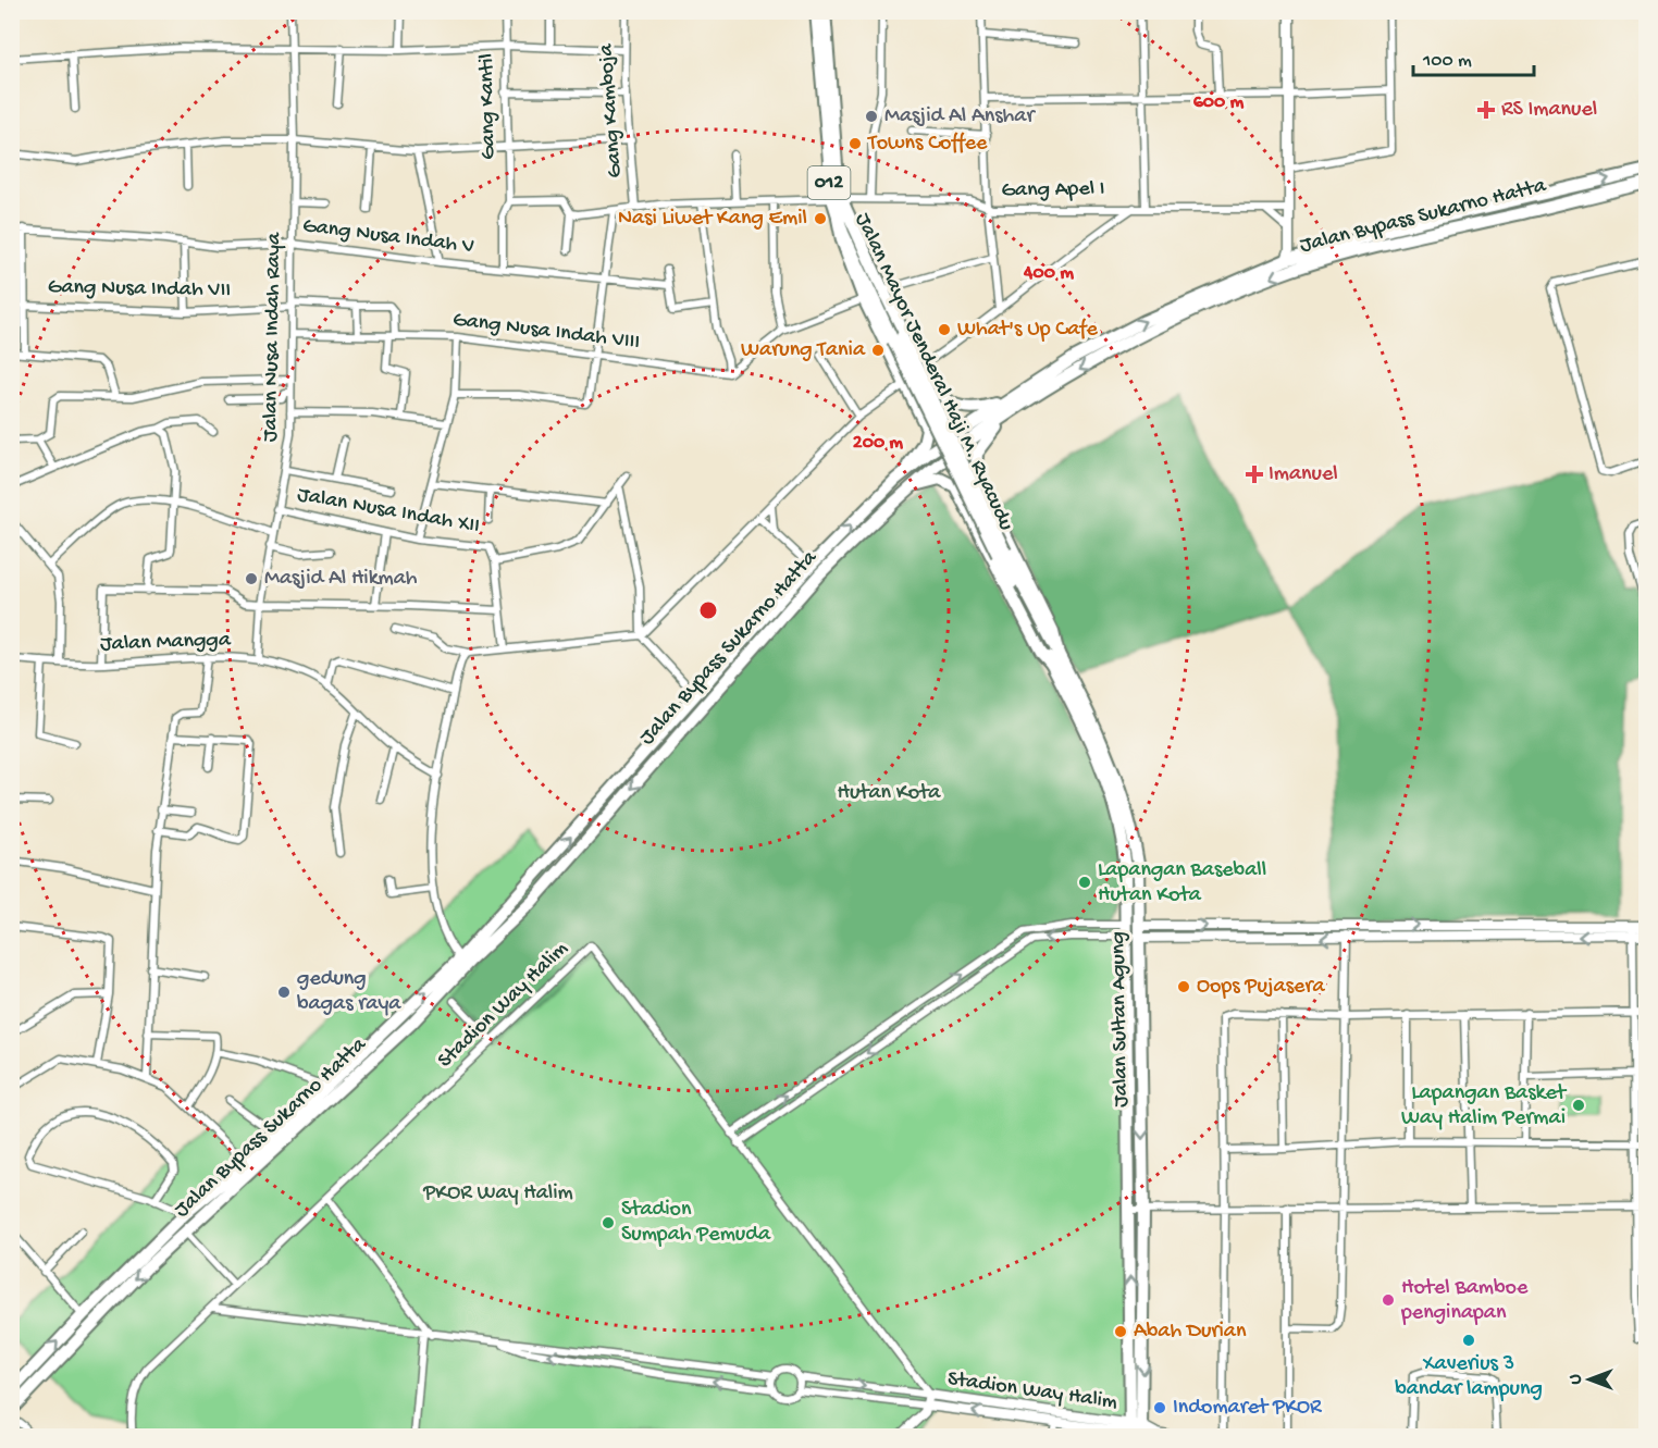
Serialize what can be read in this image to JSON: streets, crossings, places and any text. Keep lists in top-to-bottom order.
{
  "streets": {
    "main road": [
      "012",
      "Jalan Bypass Sukarno Hatta",
      "Jalan Mayor Jenderal Haji M. Ryacudu",
      "Jalan Sultan Agung"
    ],
    "street": [
      "Gang Kantil",
      "Gang Kamboja",
      "Gang Apel I",
      "Gang Nusa Indah V",
      "Gang Nusa Indah VII",
      "Gang Nusa Indah VIII",
      "Jalan Nusa Indah Raya",
      "Jalan Nusa Indah XII",
      "Jalan Mangga",
      "Stadion Way Halim"
    ]
  },
  "crossings": [
    ["Gang Kantil", "Gang Nusa Indah V"],
    ["Gang Kamboja", "Gang Apel I"],
    ["Gang Apel I", "Jalan Mayor Jenderal Haji M. Ryacudu"],
    ["Gang Nusa Indah V", "Jalan Nusa Indah Raya"],
    ["Gang Nusa Indah VII", "Jalan Nusa Indah Raya"],
    ["Gang Nusa Indah VIII", "Jalan Nusa Indah Raya"],
    ["Jalan Nusa Indah Raya", "Jalan Nusa Indah XII"],
    ["Jalan Nusa Indah Raya", "Jalan Mangga"],
    ["Jalan Mayor Jenderal Haji M. Ryacudu", "Jalan Sultan Agung"],
    ["Stadion Way Halim", "Jalan Sultan Agung"]
  ],
  "parks": ["Hutan Kota", "PKOR Way Halim"],
  "places": {
    "health": ["RS Imanuel", "Imanuel"],
    "other": [
      "Masjid Al Anshar",
      "Towns Coffee",
      "Nasi Liwet Kang Emil",
      "What's Up Cafe",
      "Warung Tania",
      "Masjid Al Hikmah",
      "Lapangan Baseball Hutan Kota",
      "Oops Pujasera",
      "gedung bagas raya",
      "Lapangan Basket Way Halim Permai",
      "Stadion Sumpah Pemuda",
      "Hotel Bamboe penginapan",
      "Abah Durian",
      "Xaverius 3 bandar lampung",
      "Indomaret PKOR"
    ]
  },
  "scale_bar": "100 m",
  "north": "left",
  "rings": ["600 m", "400 m", "200 m"]
}
